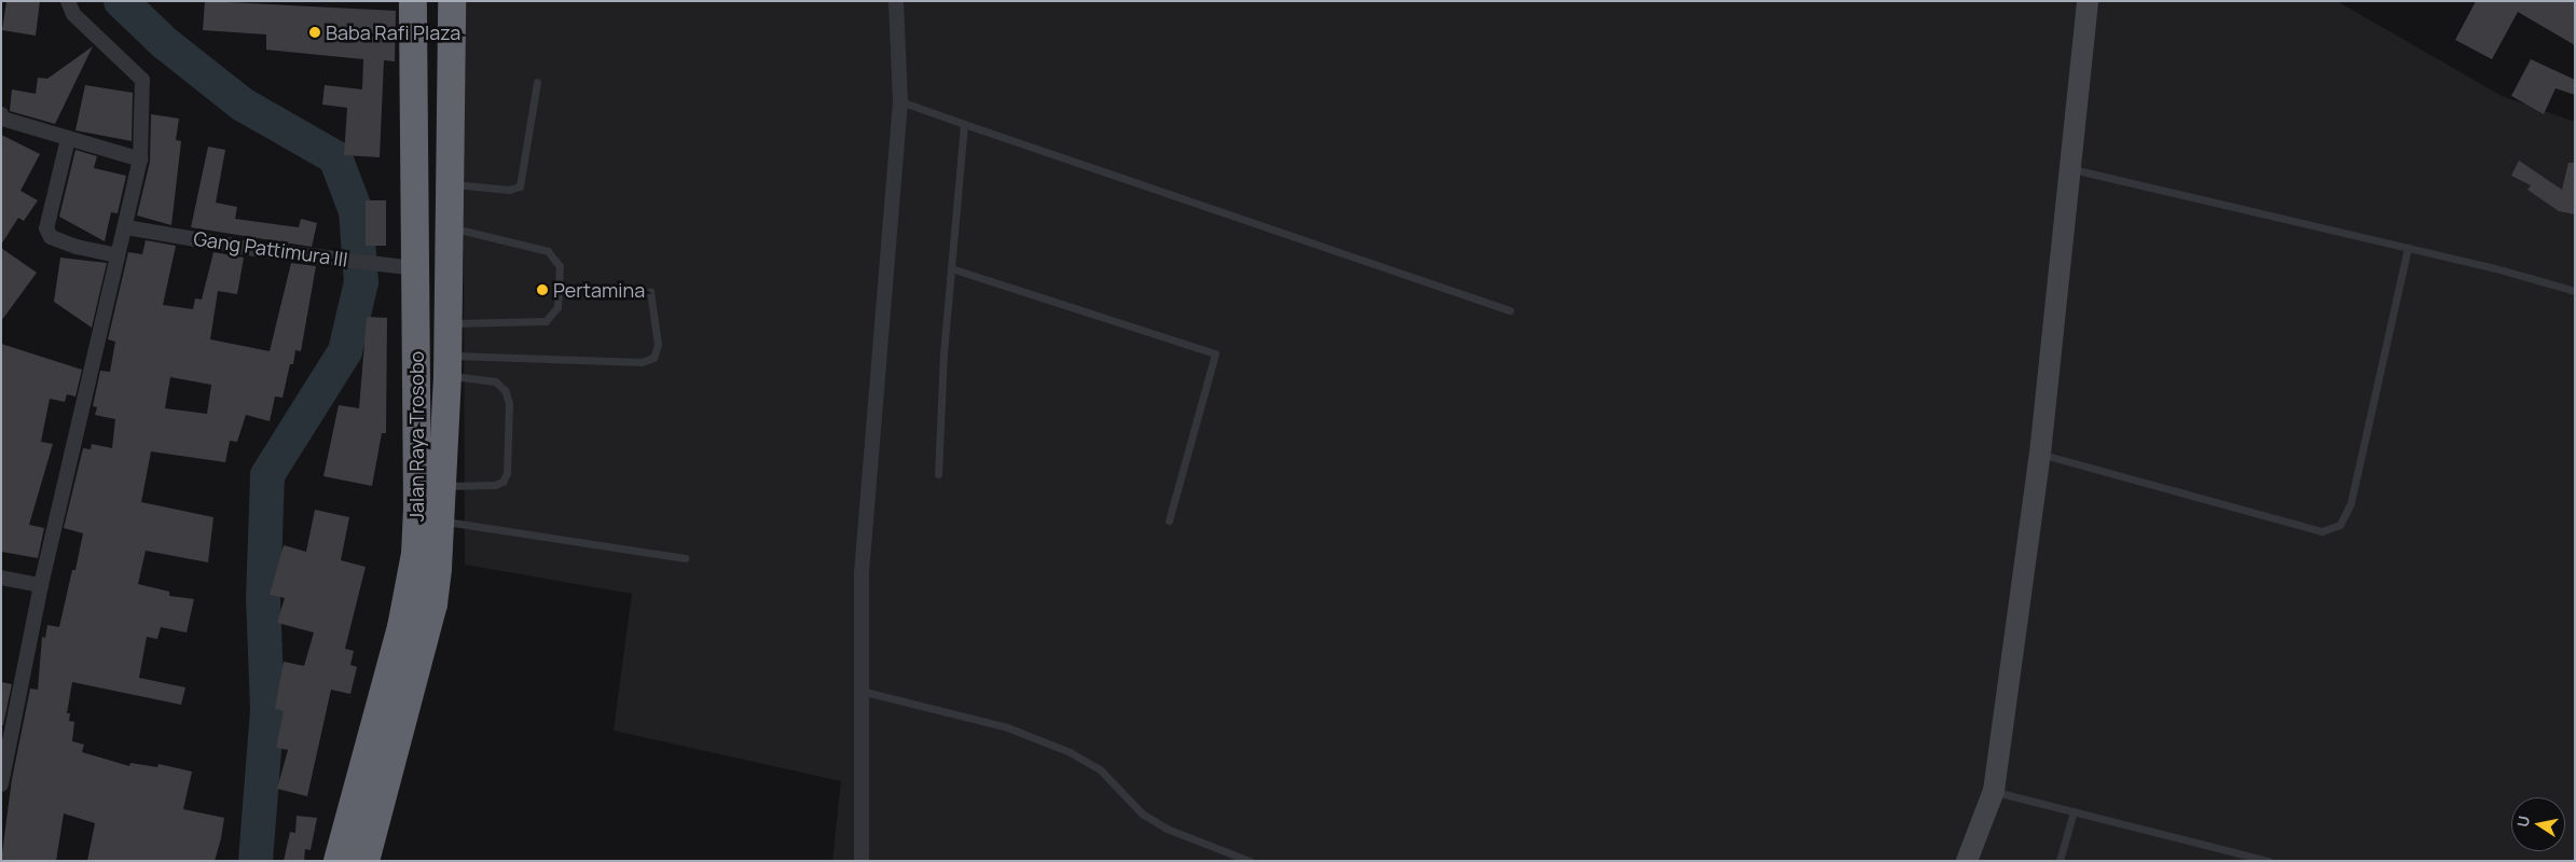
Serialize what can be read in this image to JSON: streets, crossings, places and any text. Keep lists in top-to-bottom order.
{
  "streets": {
    "highway": ["Jalan Raya Trosobo"],
    "street": ["Gang Pattimura III"]
  },
  "crossings": [
    ["Gang Pattimura III", "Jalan Raya Trosobo"]
  ],
  "places": ["Baba Rafi Plaza", "Pertamina"],
  "north": "left"
}
